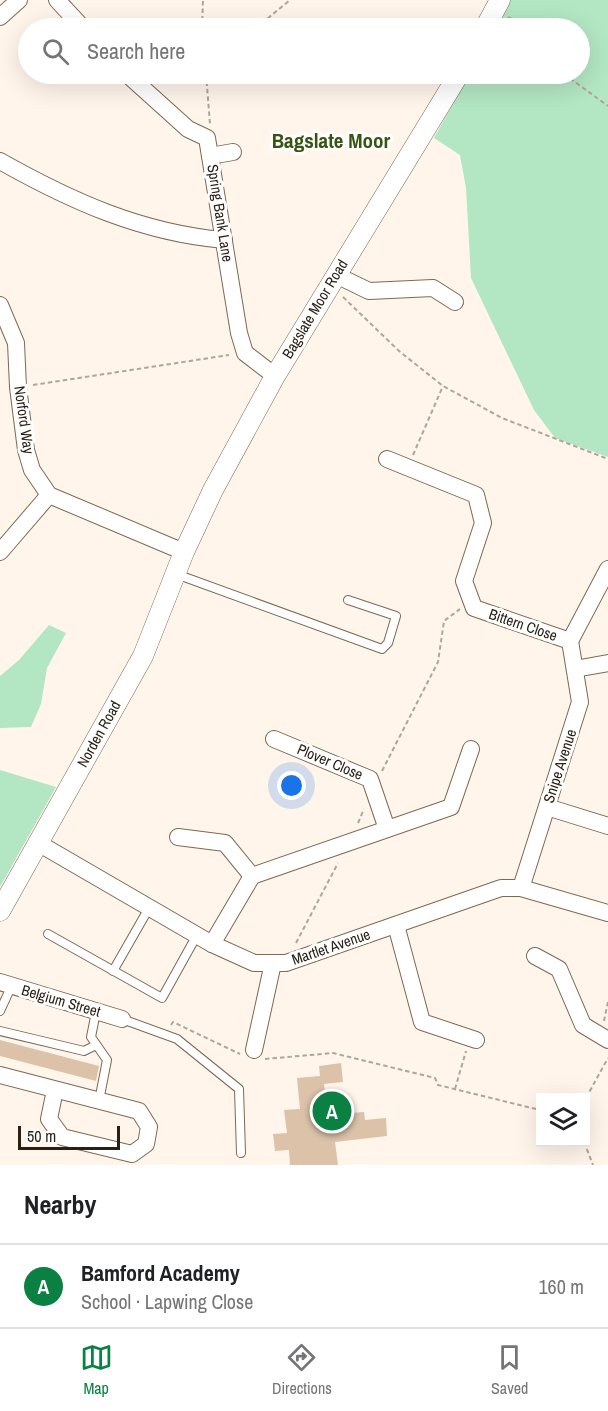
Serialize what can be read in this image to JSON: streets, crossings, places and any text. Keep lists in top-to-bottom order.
{
  "streets": {
    "street": [
      "Spring Bank Lane",
      "Bagslate Moor Road",
      "Norford Way",
      "Bittern Close",
      "Norden Road",
      "Plover Close",
      "Snipe Avenue",
      "Martlet Avenue",
      "Belgium Street"
    ]
  },
  "crossings": [
    ["Bagslate Moor Road", "Norden Road"],
    ["Bittern Close", "Snipe Avenue"],
    ["Norden Road", "Martlet Avenue"],
    ["Snipe Avenue", "Martlet Avenue"]
  ],
  "districts": ["Bagslate Moor"],
  "scale_bar": "50 m",
  "page": {
    "search": "Search here",
    "pins": "A",
    "scale": "50 m",
    "heading": "Nearby",
    "list": [
      {
        "mark": "A",
        "name": "Bamford Academy",
        "note": "School · Lapwing Close",
        "value": "160 m"
      }
    ],
    "nav": ["Map", "Directions", "Saved"]
  }
}
